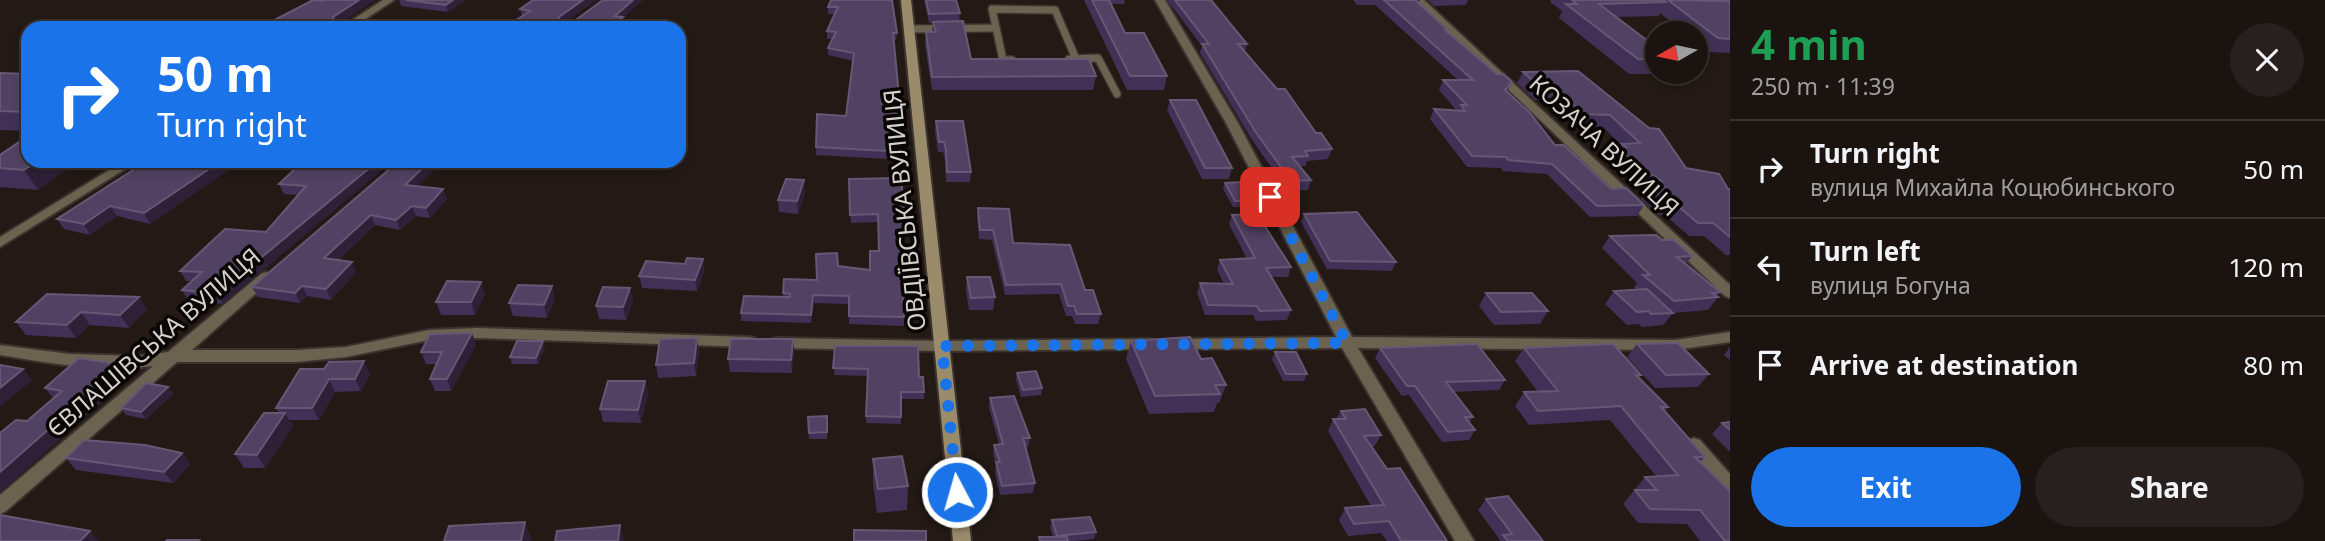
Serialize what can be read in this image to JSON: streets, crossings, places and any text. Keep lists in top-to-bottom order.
{
  "streets": {
    "main road": ["ОВДІЇВСЬКА ВУЛИЦЯ"],
    "street": ["КОЗАЧА ВУЛИЦЯ", "ЄВЛАШІВСЬКА ВУЛИЦЯ"]
  },
  "north": "left",
  "page": {
    "heading": ["4 min", "250 m · 11:39"],
    "turn": ["50 m", "Turn right"],
    "list": [
      {
        "name": "Turn right",
        "note": "вулиця Михайла Коцюбинського",
        "value": "50 m"
      },
      {
        "name": "Turn left",
        "note": "вулиця Богуна",
        "value": "120 m"
      },
      {
        "name": "Arrive at destination",
        "value": "80 m"
      }
    ],
    "buttons": ["Exit", "Share"]
  }
}
